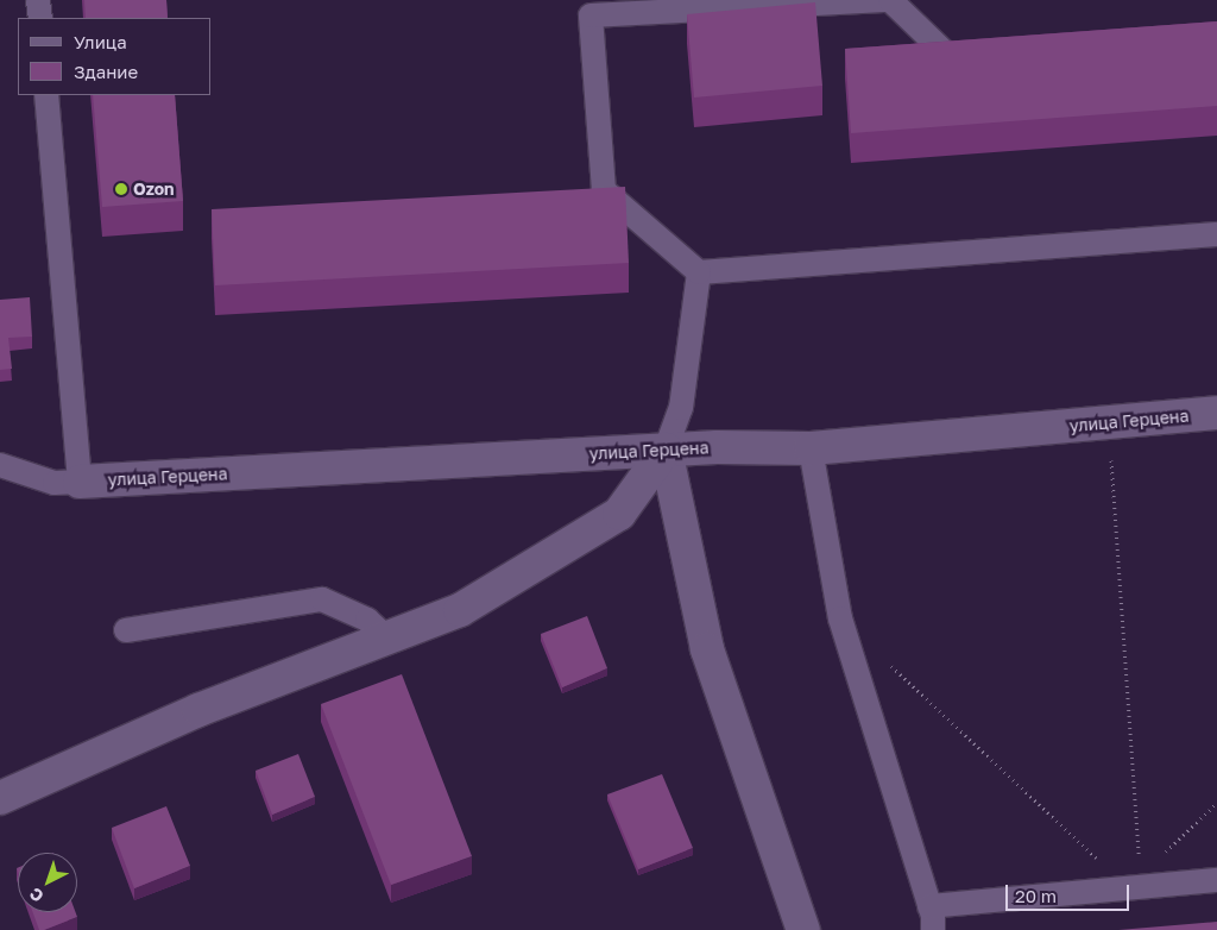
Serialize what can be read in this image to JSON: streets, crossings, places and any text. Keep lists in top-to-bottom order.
{
  "streets": {
    "street": ["улица Герцена"]
  },
  "places": ["Ozon"],
  "legend": ["Улица", "Здание"],
  "scale_bar": "20 m",
  "north": "bottom left"
}
